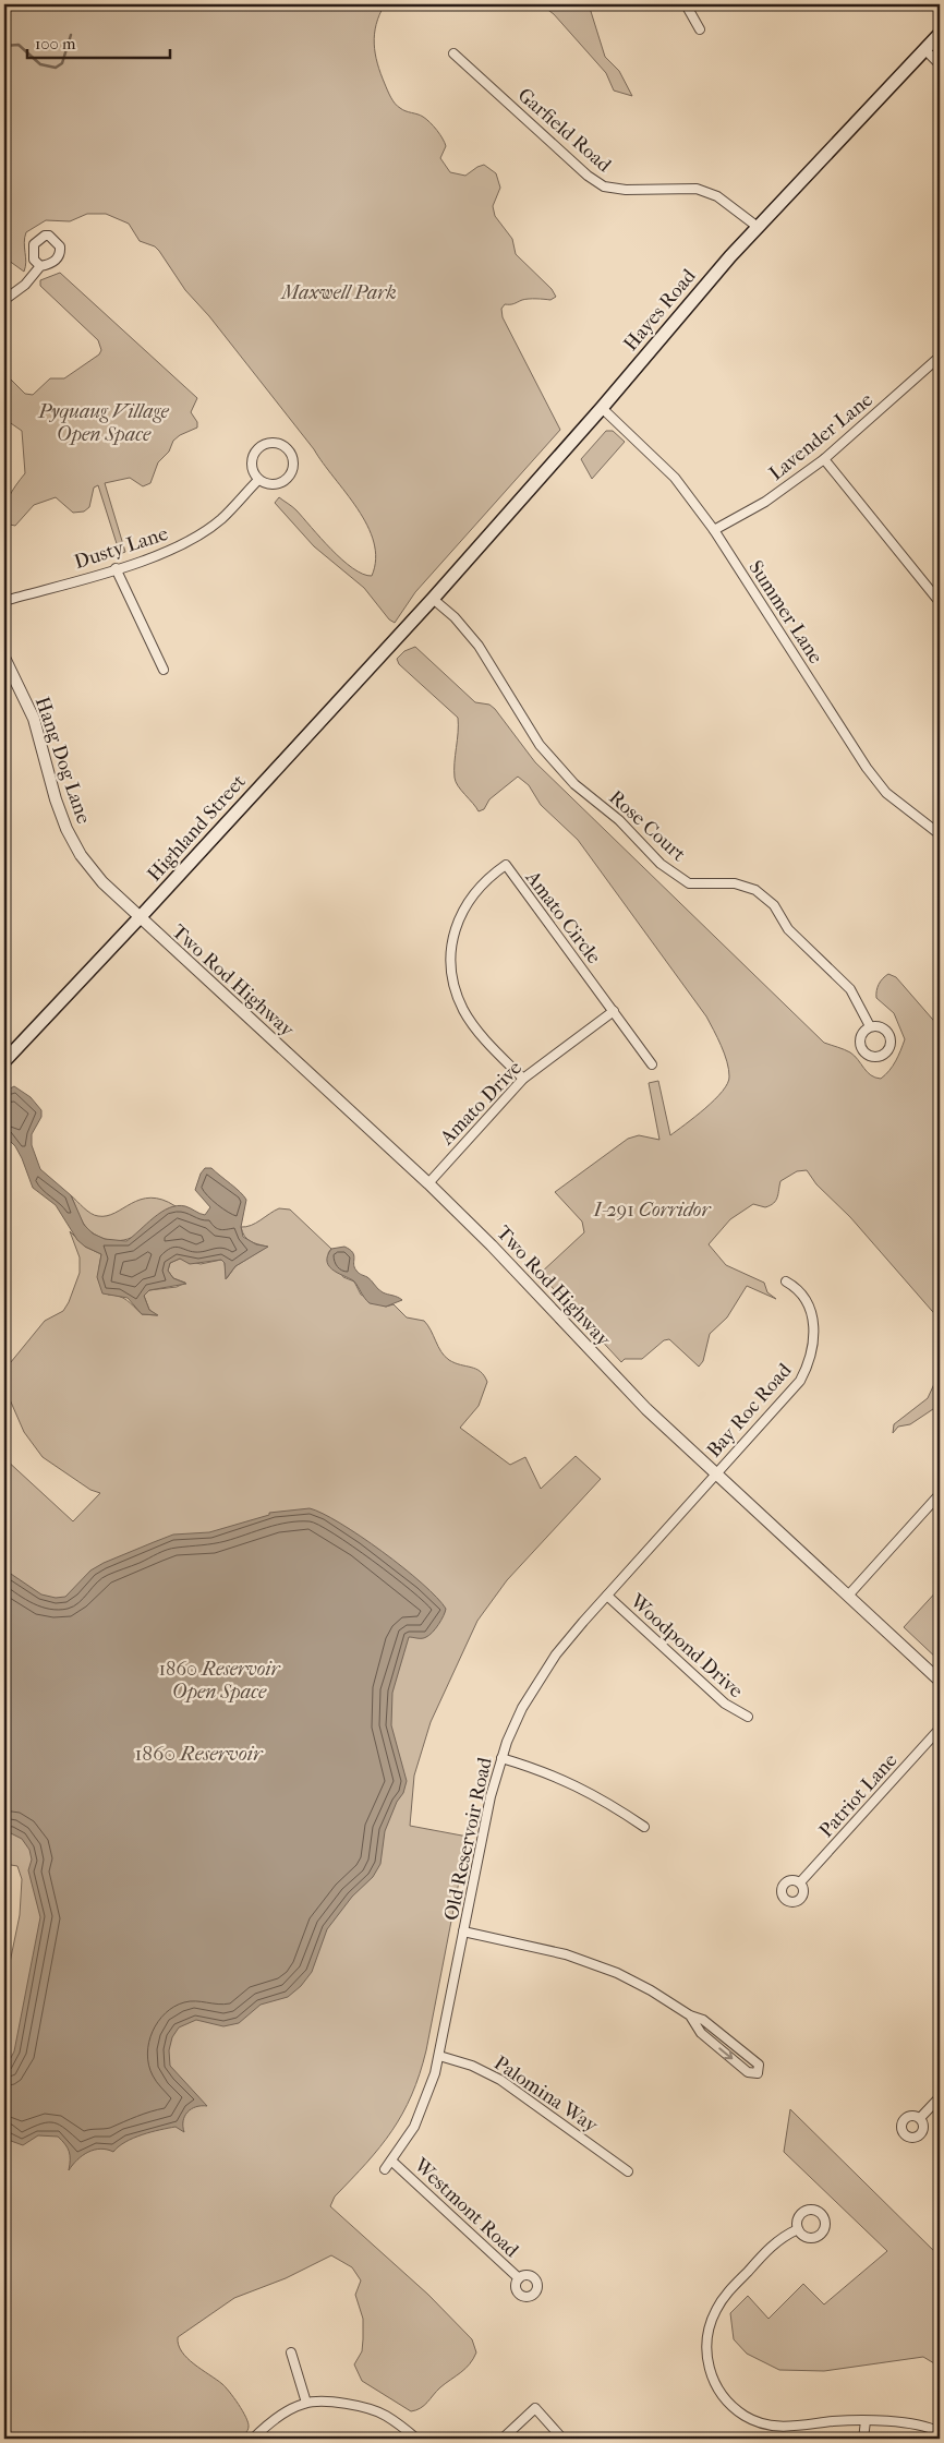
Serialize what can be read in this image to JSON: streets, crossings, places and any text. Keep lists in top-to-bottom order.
{
  "streets": {
    "main road": ["Hayes Road", "Highland Street"],
    "street": [
      "Garfield Road",
      "Lavender Lane",
      "Dusty Lane",
      "Summer Lane",
      "Hang Dog Lane",
      "Rose Court",
      "Amato Circle",
      "Two Rod Highway",
      "Amato Drive",
      "Bay Roc Road",
      "Woodpond Drive",
      "Patriot Lane",
      "Old Reservoir Road",
      "Palomina Way",
      "Westmont Road"
    ]
  },
  "crossings": [
    ["Garfield Road", "Hayes Road"],
    ["Hayes Road", "Summer Lane"],
    ["Hayes Road", "Rose Court"],
    ["Hayes Road", "Highland Street"],
    ["Lavender Lane", "Summer Lane"],
    ["Hang Dog Lane", "Highland Street"],
    ["Hang Dog Lane", "Two Rod Highway"],
    ["Highland Street", "Two Rod Highway"],
    ["Amato Circle", "Amato Drive"],
    ["Two Rod Highway", "Amato Drive"],
    ["Two Rod Highway", "Bay Roc Road"],
    ["Two Rod Highway", "Old Reservoir Road"],
    ["Bay Roc Road", "Old Reservoir Road"],
    ["Woodpond Drive", "Old Reservoir Road"],
    ["Old Reservoir Road", "Palomina Way"],
    ["Old Reservoir Road", "Westmont Road"]
  ],
  "water": ["1860 Reservoir"],
  "parks": [
    "Maxwell Park",
    "Pyquaug Village Open Space",
    "I-291 Corridor",
    "1860 Reservoir Open Space"
  ],
  "scale_bar": "100 m"
}
